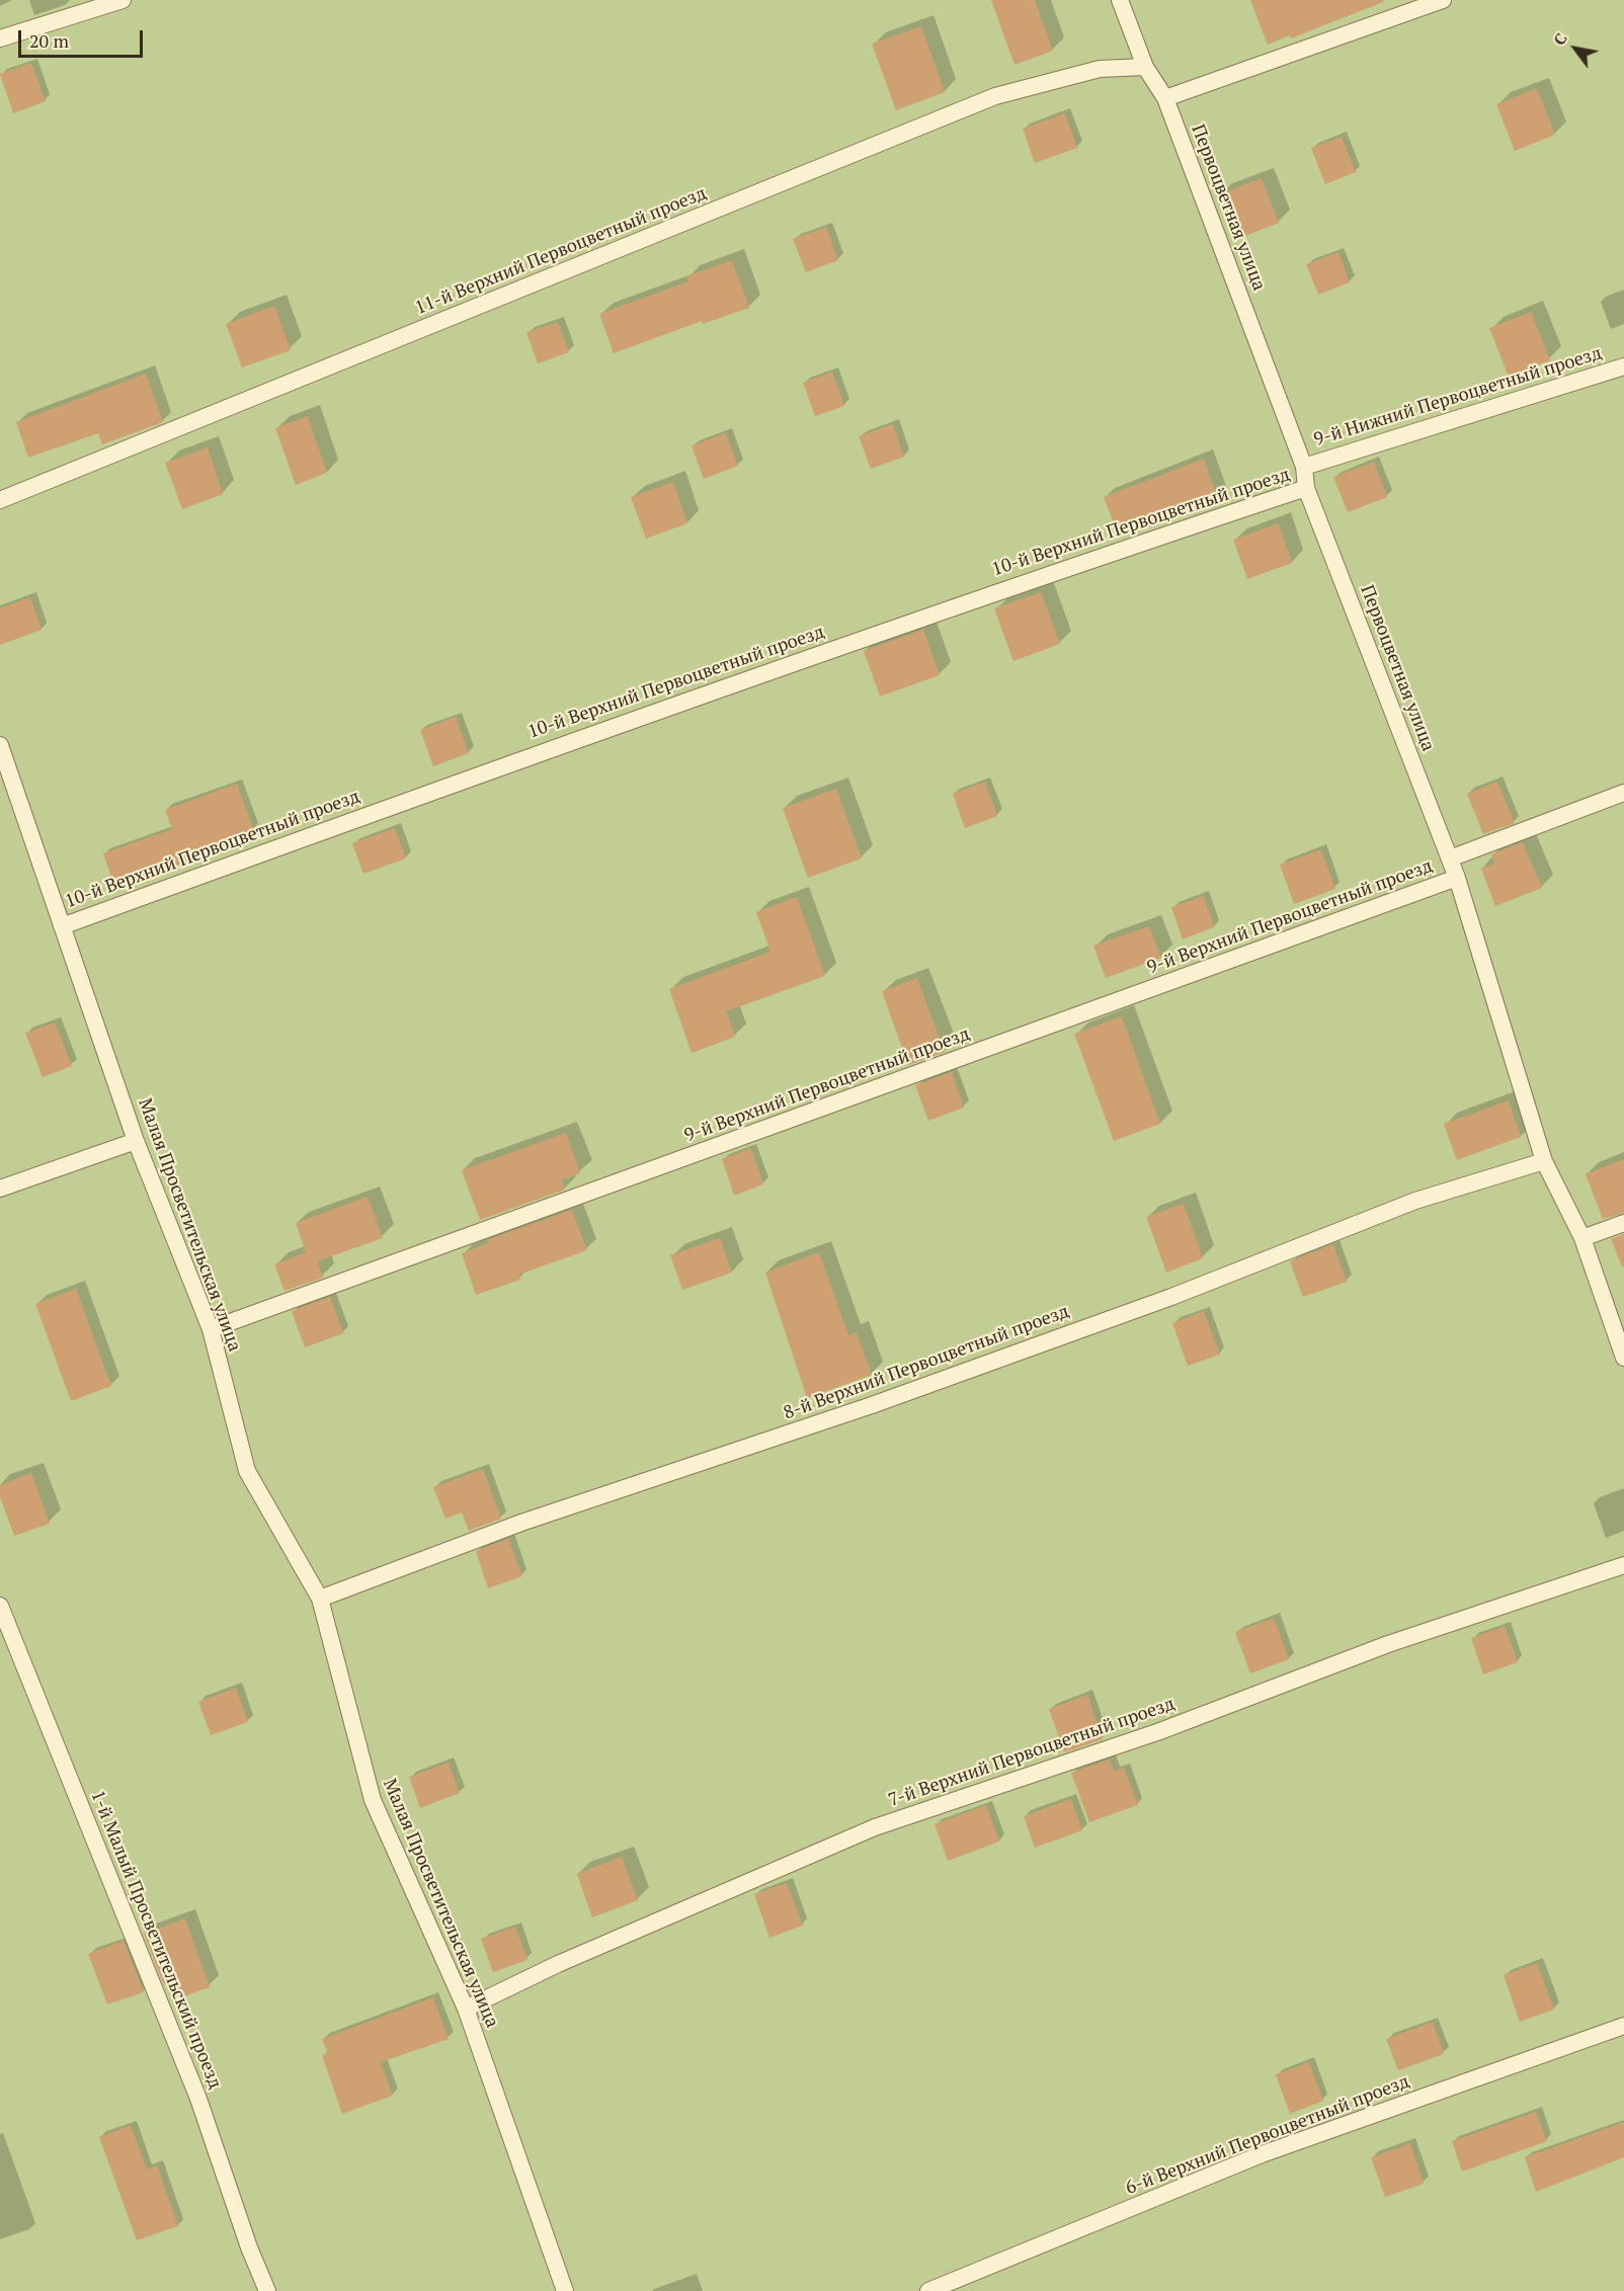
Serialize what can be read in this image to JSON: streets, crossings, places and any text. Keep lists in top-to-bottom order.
{
  "streets": {
    "lane": [
      "Первоцветная улица",
      "11-й Верхний Первоцветный проезд",
      "9-й Нижний Первоцветный проезд",
      "10-й Верхний Первоцветный проезд",
      "9-й Верхний Первоцветный проезд",
      "Малая Просветительская улица",
      "8-й Верхний Первоцветный проезд",
      "7-й Верхний Первоцветный проезд",
      "1-й Малый Просветительский проезд",
      "6-й Верхний Первоцветный проезд"
    ]
  },
  "crossings": [
    ["Первоцветная улица", "11-й Верхний Первоцветный проезд"],
    ["Первоцветная улица", "9-й Нижний Первоцветный проезд"],
    ["Первоцветная улица", "10-й Верхний Первоцветный проезд"],
    ["Первоцветная улица", "9-й Верхний Первоцветный проезд"],
    ["Первоцветная улица", "8-й Верхний Первоцветный проезд"],
    ["10-й Верхний Первоцветный проезд", "Малая Просветительская улица"],
    ["9-й Верхний Первоцветный проезд", "Малая Просветительская улица"],
    ["Малая Просветительская улица", "8-й Верхний Первоцветный проезд"],
    ["Малая Просветительская улица", "7-й Верхний Первоцветный проезд"]
  ],
  "scale_bar": "20 m",
  "north": "top left"
}
